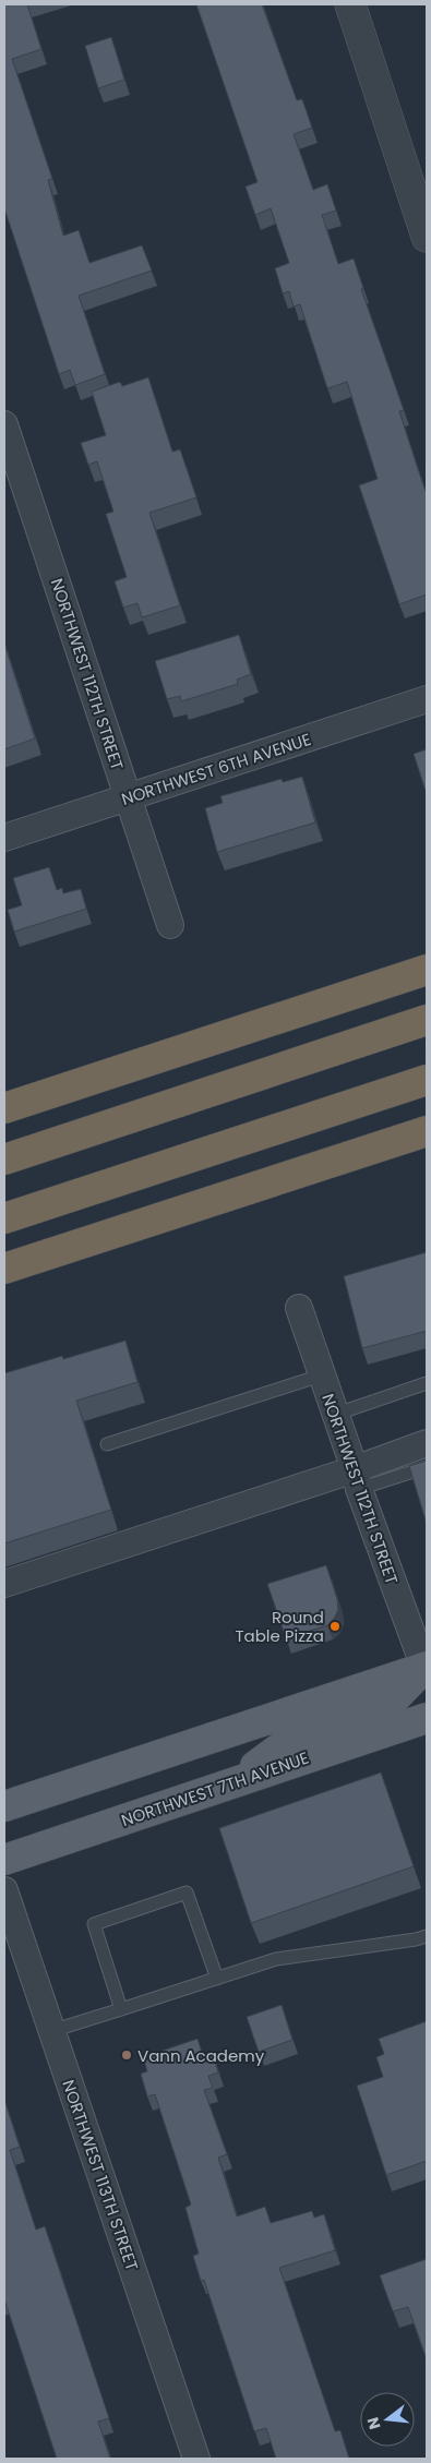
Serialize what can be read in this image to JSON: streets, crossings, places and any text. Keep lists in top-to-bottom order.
{
  "streets": {
    "main road": ["NORTHWEST 7TH AVENUE"],
    "street": ["NORTHWEST 112TH STREET", "NORTHWEST 6TH AVENUE", "NORTHWEST 113TH STREET"]
  },
  "crossings": [
    ["NORTHWEST 112TH STREET", "NORTHWEST 6TH AVENUE"]
  ],
  "places": ["Round Table Pizza", "Vann Academy"],
  "north": "left"
}
